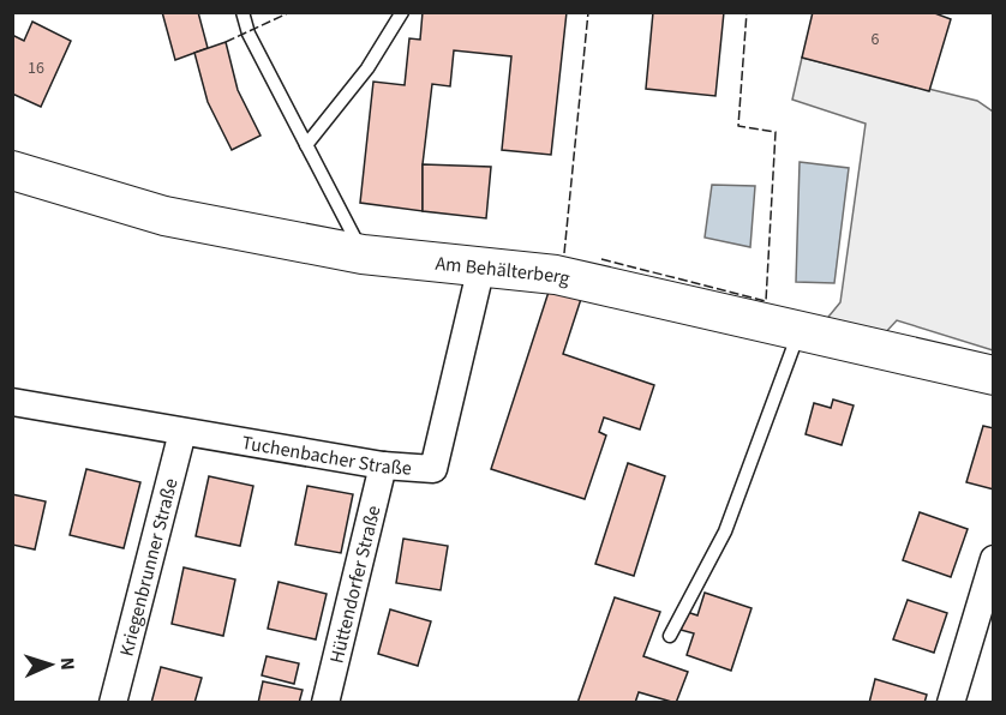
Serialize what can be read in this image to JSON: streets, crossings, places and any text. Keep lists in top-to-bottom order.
{
  "streets": {
    "street": [
      "Am Behälterberg",
      "Tuchenbacher Straße",
      "Kriegenbrunner Straße",
      "Hüttendorfer Straße"
    ]
  },
  "crossings": [
    ["Am Behälterberg", "Tuchenbacher Straße"],
    ["Tuchenbacher Straße", "Kriegenbrunner Straße"],
    ["Tuchenbacher Straße", "Hüttendorfer Straße"]
  ],
  "house_numbers": ["6", "16"],
  "north": "right"
}
